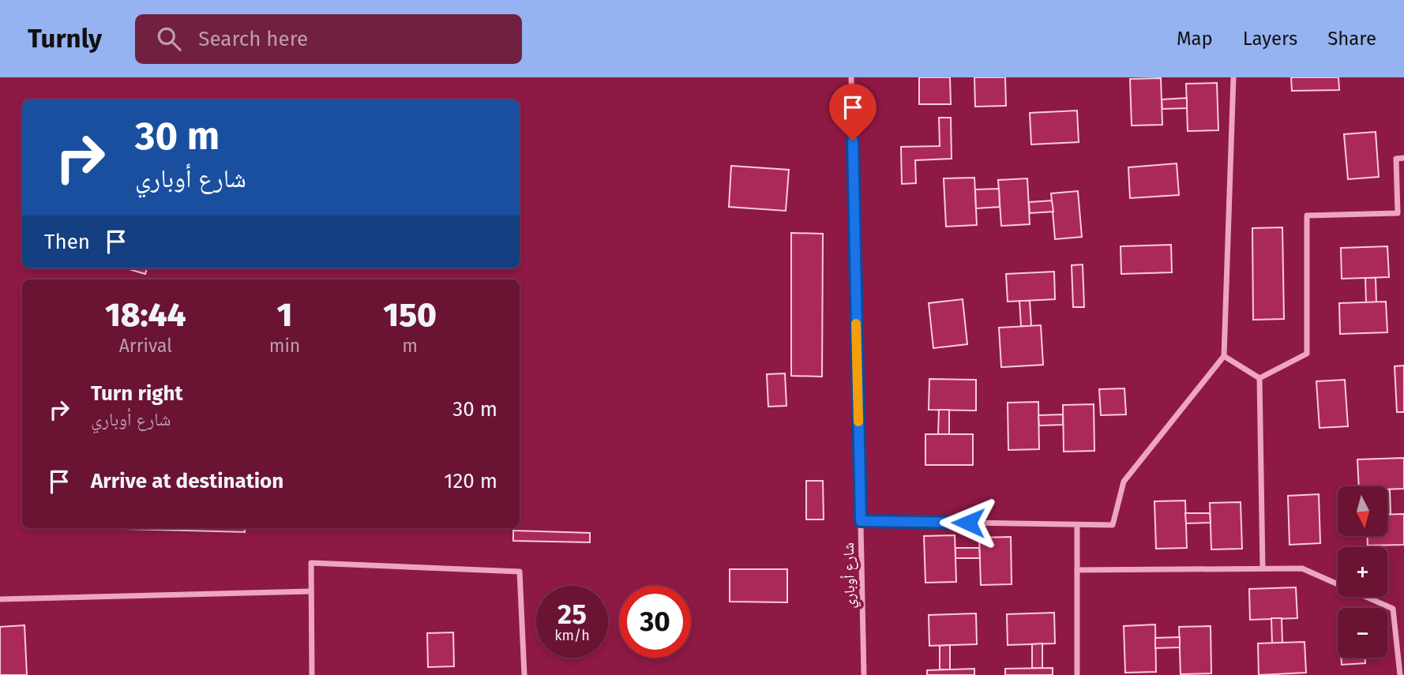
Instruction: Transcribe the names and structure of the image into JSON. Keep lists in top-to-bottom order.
{
  "streets": {
    "street": ["شارع أوباري"]
  },
  "north": "bottom",
  "page": {
    "header": "Turnly",
    "search": "Search here",
    "nav": ["Map", "Layers", "Share"],
    "turn": ["30 m", "شارع أوباري"],
    "then": "Then",
    "eta": [
      "18:44",
      "Arrival",
      "1",
      "min",
      "150",
      "m"
    ],
    "list": [
      {
        "name": "Turn right",
        "note": "شارع أوباري",
        "value": "30 m"
      },
      {
        "name": "Arrive at destination",
        "value": "120 m"
      }
    ],
    "map_buttons": ["+", "−"],
    "speed": "25 km/h",
    "limit": "30"
  }
}
